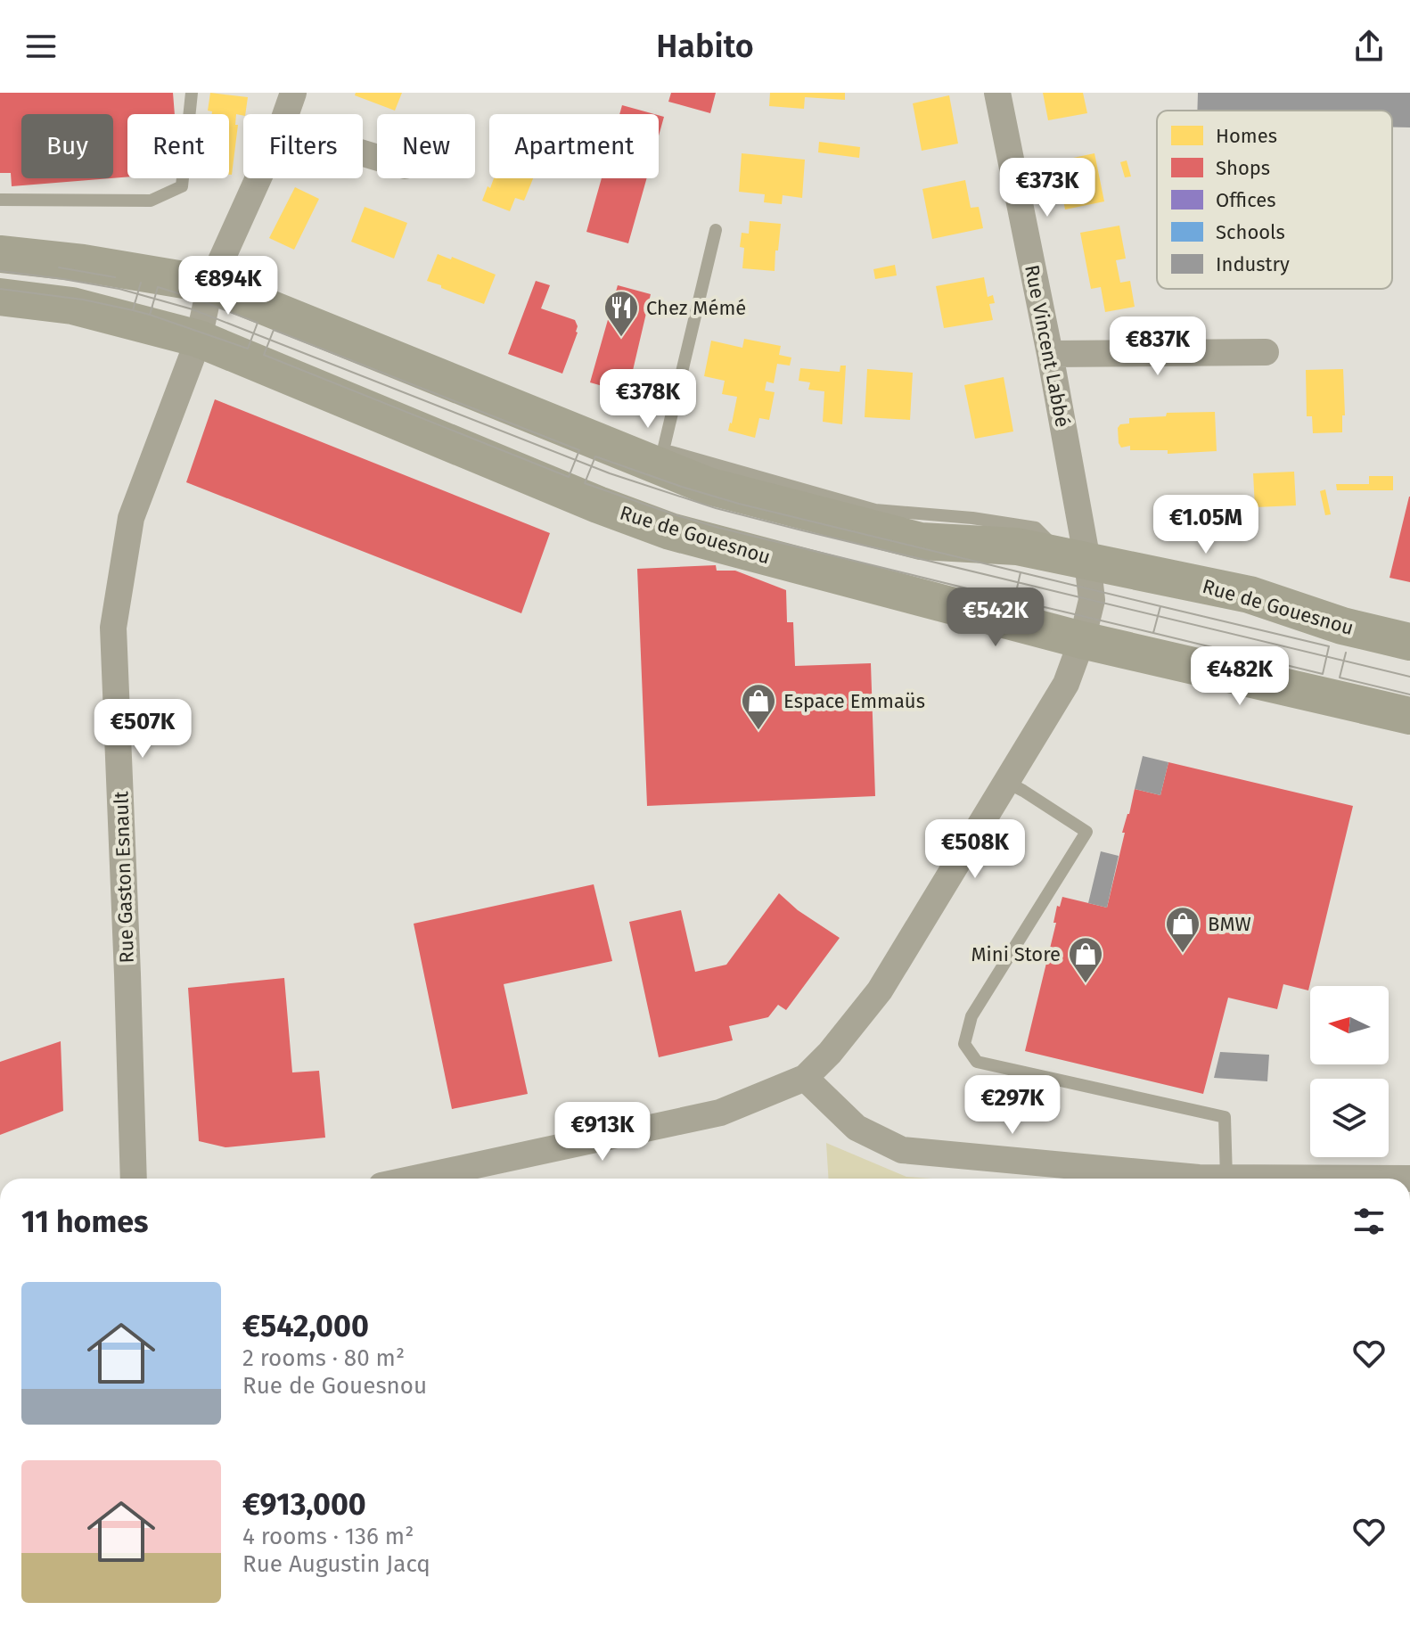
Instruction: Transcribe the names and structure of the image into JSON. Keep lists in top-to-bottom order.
{
  "streets": {
    "main road": ["Rue de Gouesnou"],
    "street": ["Rue Vincent Labbé", "Rue Gaston Esnault"]
  },
  "crossings": [
    ["Rue Vincent Labbé", "Rue de Gouesnou"],
    ["Rue de Gouesnou", "Rue Gaston Esnault"]
  ],
  "places": {
    "restaurant": ["Chez Mémé"],
    "shop": ["Espace Emmaüs", "BMW", "Mini Store"]
  },
  "legend": [
    "Homes",
    "Shops",
    "Offices",
    "Schools",
    "Industry"
  ],
  "north": "left",
  "page": {
    "header": "Habito",
    "chip": [
      "Buy",
      "Rent",
      "Filters",
      "New",
      "Apartment"
    ],
    "price": [
      "€373K",
      "€894K",
      "€837K",
      "€378K",
      "€1.05M",
      "€542K",
      "€482K",
      "€507K",
      "€508K",
      "€297K",
      "€913K"
    ],
    "heading": "11 homes",
    "list": [
      {
        "name": "€542,000",
        "note": "2 rooms · 80 m² · Rue de Gouesnou"
      },
      {
        "name": "€913,000",
        "note": "4 rooms · 136 m² · Rue Augustin Jacq"
      }
    ]
  }
}
